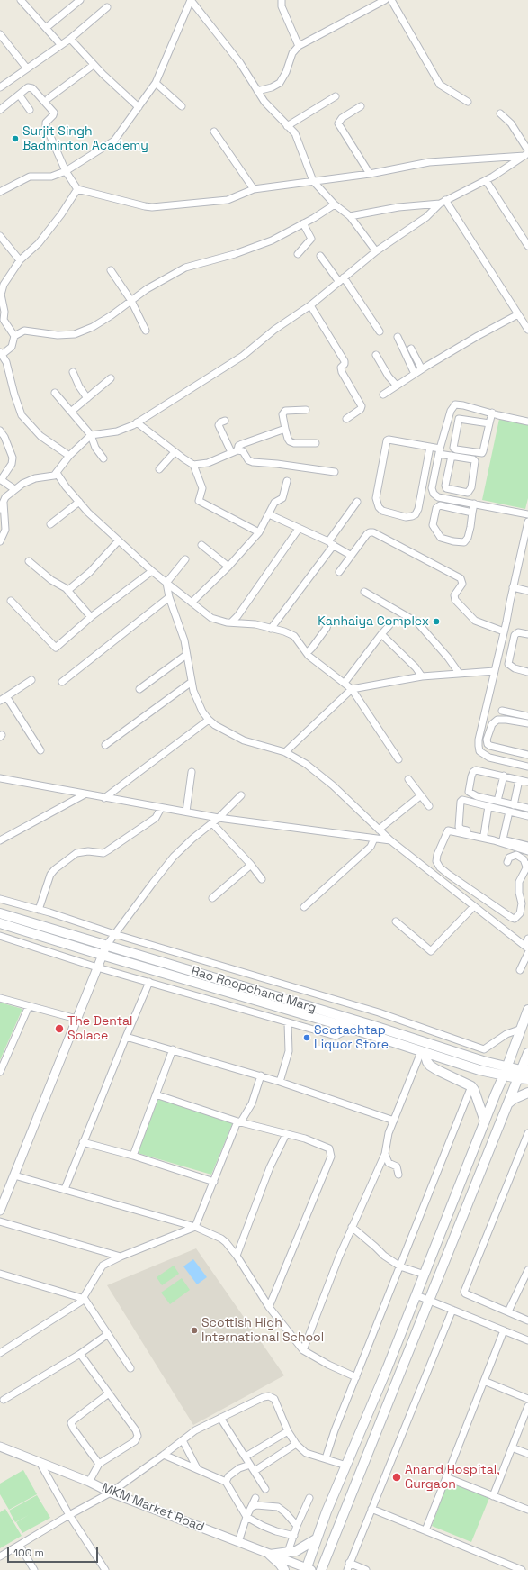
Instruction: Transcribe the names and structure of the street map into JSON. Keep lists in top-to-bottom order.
{
  "streets": {
    "main road": ["Rao Roopchand Marg"],
    "street": ["MKM Market Road"]
  },
  "places": [
    "Surjit Singh Badminton Academy",
    "Kanhaiya Complex",
    "The Dental Solace",
    "Scotachtap Liquor Store",
    "Scottish High International School",
    "Anand Hospital, Gurgaon"
  ],
  "scale_bar": "100 m"
}
